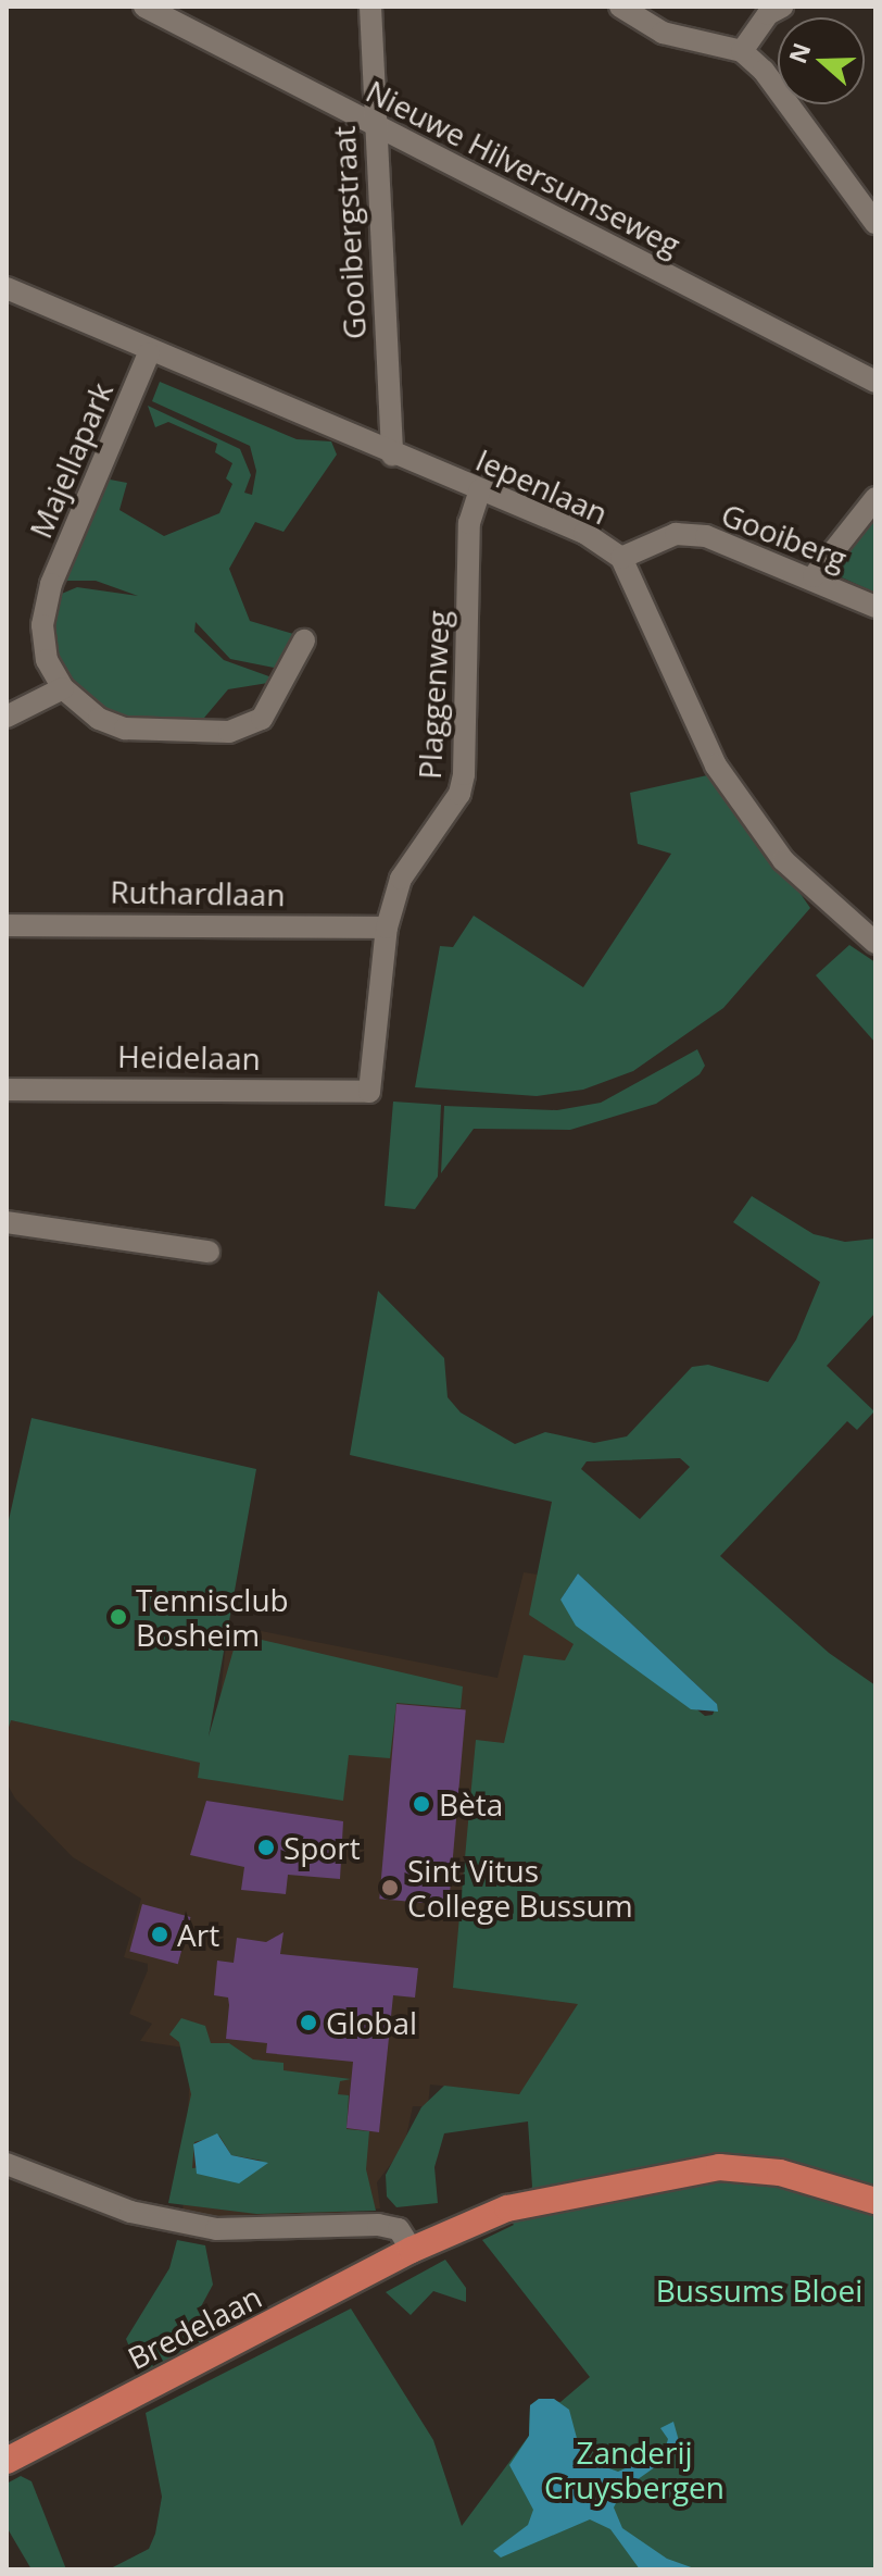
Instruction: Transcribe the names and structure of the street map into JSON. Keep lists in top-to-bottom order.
{
  "streets": {
    "main road": ["Bredelaan"],
    "street": [
      "Nieuwe Hilversumseweg",
      "Gooibergstraat",
      "Majellapark",
      "Iepenlaan",
      "Gooiberg",
      "Plaggenweg",
      "Ruthardlaan",
      "Heidelaan"
    ]
  },
  "crossings": [
    ["Nieuwe Hilversumseweg", "Gooibergstraat"],
    ["Gooibergstraat", "Iepenlaan"],
    ["Majellapark", "Iepenlaan"],
    ["Iepenlaan", "Gooiberg"],
    ["Iepenlaan", "Plaggenweg"],
    ["Plaggenweg", "Ruthardlaan"],
    ["Plaggenweg", "Heidelaan"]
  ],
  "parks": ["Bussums Bloei", "Zanderij Cruysbergen"],
  "places": [
    "Tennisclub Bosheim",
    "Bèta",
    "Sport",
    "Sint Vitus College Bussum",
    "Art",
    "Global"
  ],
  "north": "left"
}
